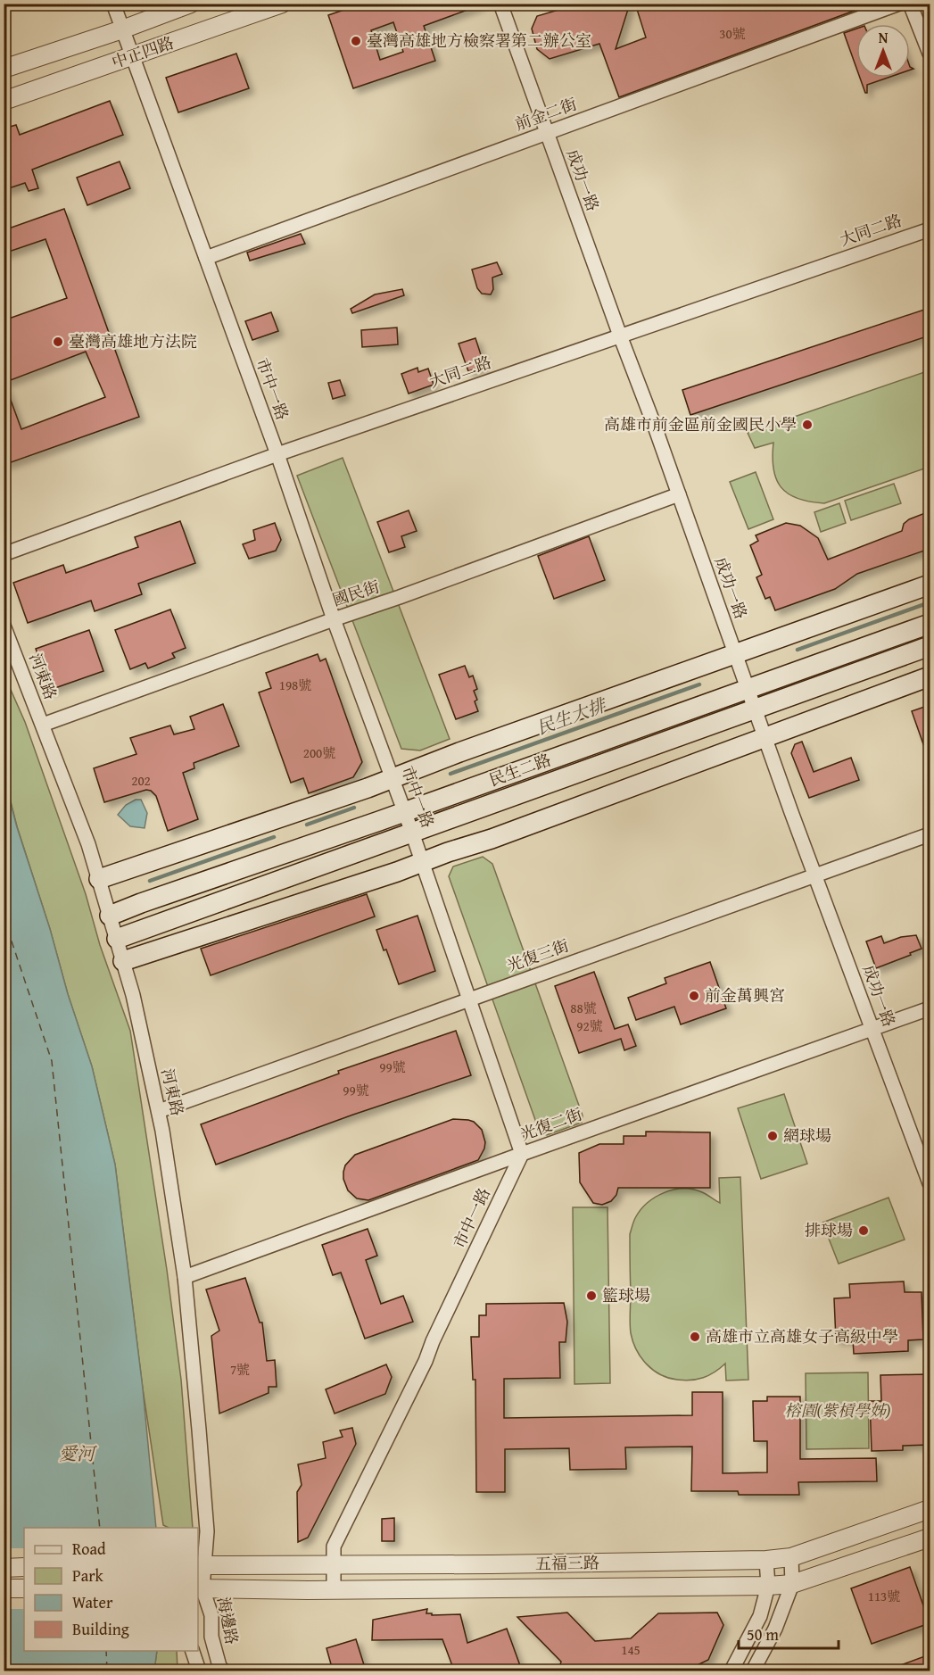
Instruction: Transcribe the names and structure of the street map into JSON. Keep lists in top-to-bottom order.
{
  "streets": {
    "main road": ["民生二路"],
    "street": [
      "中正四路",
      "前金二街",
      "成功一路",
      "大同二路",
      "市中一路",
      "國民街",
      "河東路",
      "光復三街",
      "光復二街",
      "五福三路",
      "海邊路"
    ]
  },
  "crossings": [
    ["中正四路", "市中一路"],
    ["前金二街", "成功一路"],
    ["前金二街", "市中一路"],
    ["成功一路", "大同二路"],
    ["成功一路", "國民街"],
    ["成功一路", "民生二路"],
    ["成功一路", "光復三街"],
    ["成功一路", "光復二街"],
    ["大同二路", "市中一路"],
    ["市中一路", "國民街"],
    ["市中一路", "民生二路"],
    ["市中一路", "光復三街"],
    ["市中一路", "光復二街"],
    ["市中一路", "五福三路"],
    ["國民街", "河東路"],
    ["河東路", "民生二路"],
    ["河東路", "光復三街"],
    ["河東路", "光復二街"],
    ["河東路", "五福三路"],
    ["河東路", "海邊路"],
    ["五福三路", "海邊路"]
  ],
  "water": ["民生大排", "愛河"],
  "parks": ["榕園(紫槓學姊)"],
  "places": [
    "臺灣高雄地方檢察署第二辦公室",
    "臺灣高雄地方法院",
    "高雄市前金區前金國民小學",
    "前金萬興宮",
    "網球場",
    "排球場",
    "籃球場",
    "高雄市立高雄女子高級中學"
  ],
  "house_numbers": [
    "30號",
    "198號",
    "200號",
    "202",
    "88號",
    "92號",
    "99號",
    "99號",
    "7號",
    "113號",
    "145"
  ],
  "legend": [
    "Road",
    "Park",
    "Water",
    "Building"
  ],
  "scale_bar": "50 m",
  "north": "top"
}
